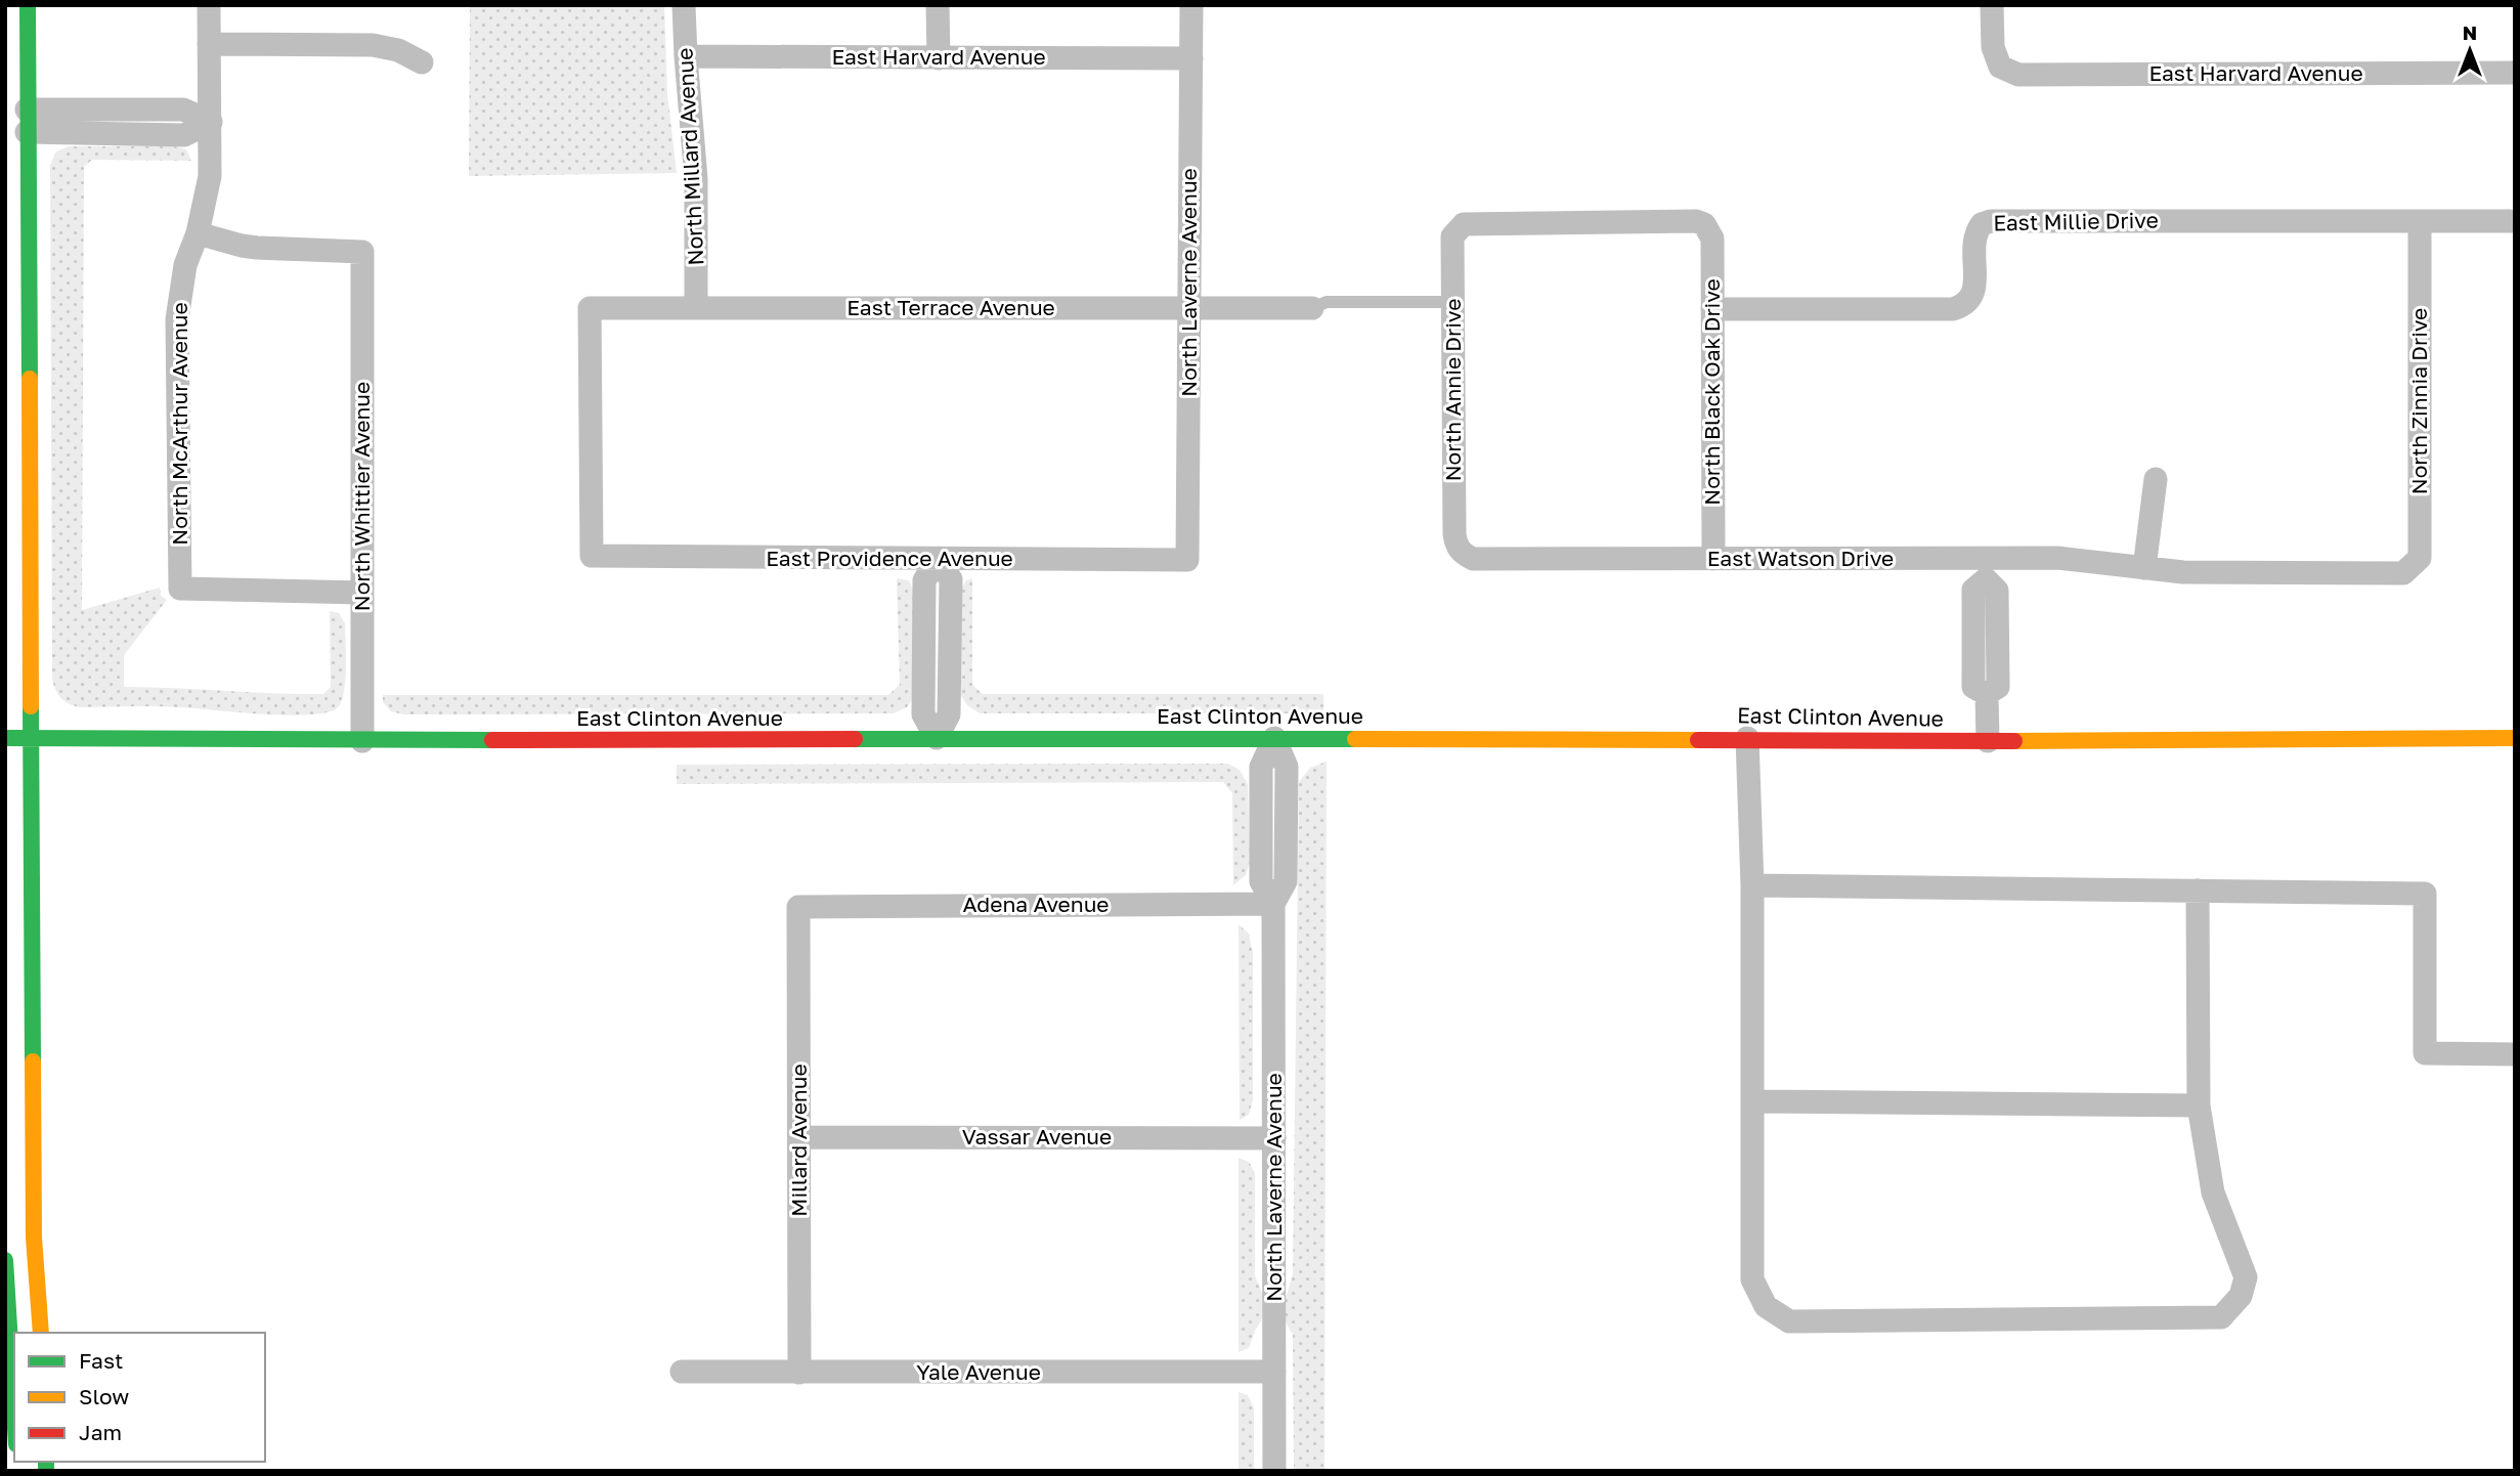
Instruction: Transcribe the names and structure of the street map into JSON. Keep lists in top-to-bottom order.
{
  "streets": {
    "street": [
      "East Harvard Avenue",
      "North Millard Avenue",
      "East Millie Drive",
      "North Laverne Avenue",
      "East Terrace Avenue",
      "North Annie Drive",
      "North Black Oak Drive",
      "North Zinnia Drive",
      "North McArthur Avenue",
      "North Whittier Avenue",
      "East Providence Avenue",
      "East Watson Drive",
      "East Clinton Avenue",
      "Adena Avenue",
      "Vassar Avenue",
      "Millard Avenue",
      "Yale Avenue"
    ]
  },
  "crossings": [
    ["East Harvard Avenue", "North Millard Avenue"],
    ["East Harvard Avenue", "North Laverne Avenue"],
    ["North Millard Avenue", "East Terrace Avenue"],
    ["East Millie Drive", "North Black Oak Drive"],
    ["East Millie Drive", "North Zinnia Drive"],
    ["North Laverne Avenue", "East Terrace Avenue"],
    ["North Laverne Avenue", "East Providence Avenue"],
    ["North Laverne Avenue", "Adena Avenue"],
    ["North Laverne Avenue", "Vassar Avenue"],
    ["North Laverne Avenue", "Yale Avenue"],
    ["East Terrace Avenue", "East Providence Avenue"],
    ["North Annie Drive", "North Black Oak Drive"],
    ["North Annie Drive", "East Watson Drive"],
    ["North Black Oak Drive", "East Watson Drive"],
    ["North Zinnia Drive", "East Watson Drive"],
    ["North McArthur Avenue", "North Whittier Avenue"],
    ["North Whittier Avenue", "East Clinton Avenue"],
    ["Adena Avenue", "Millard Avenue"],
    ["Vassar Avenue", "Millard Avenue"],
    ["Millard Avenue", "Yale Avenue"]
  ],
  "legend": ["Fast", "Slow", "Jam"],
  "north": "top"
}
